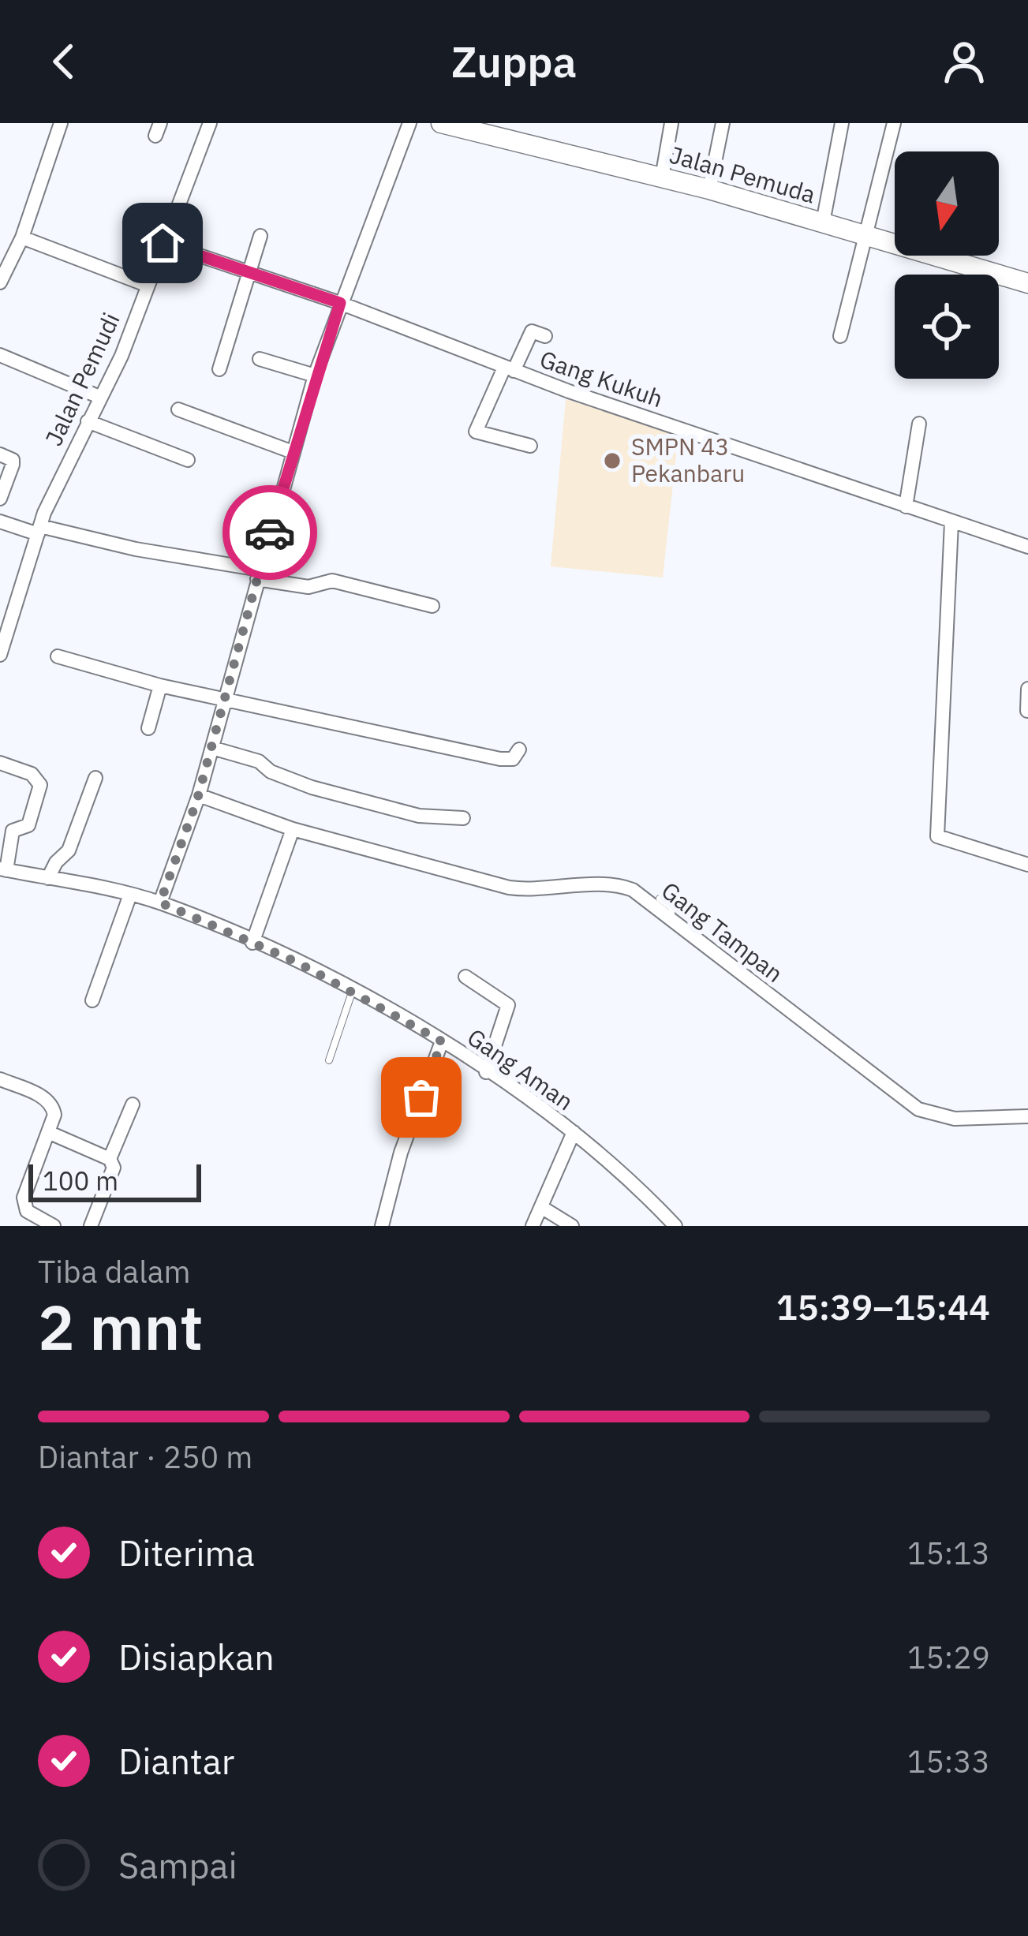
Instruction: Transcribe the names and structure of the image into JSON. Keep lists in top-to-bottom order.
{
  "streets": {
    "main road": ["Jalan Pemuda"],
    "street": [
      "Jalan Pemudi",
      "Gang Kukuh",
      "Gang Tampan",
      "Gang Aman"
    ]
  },
  "crossings": [
    ["Jalan Pemudi", "Gang Kukuh"]
  ],
  "places": ["SMPN 43 Pekanbaru"],
  "scale_bar": "100 m",
  "north": "bottom",
  "page": {
    "header": "Zuppa",
    "scale": "100 m",
    "heading": ["2 mnt", "Tiba dalam", "15:39–15:44"],
    "bar": "Diantar · 250 m",
    "list": [
      ["Diterima", "15:13"],
      ["Disiapkan", "15:29"],
      ["Diantar", "15:33"],
      "Sampai"
    ]
  }
}
